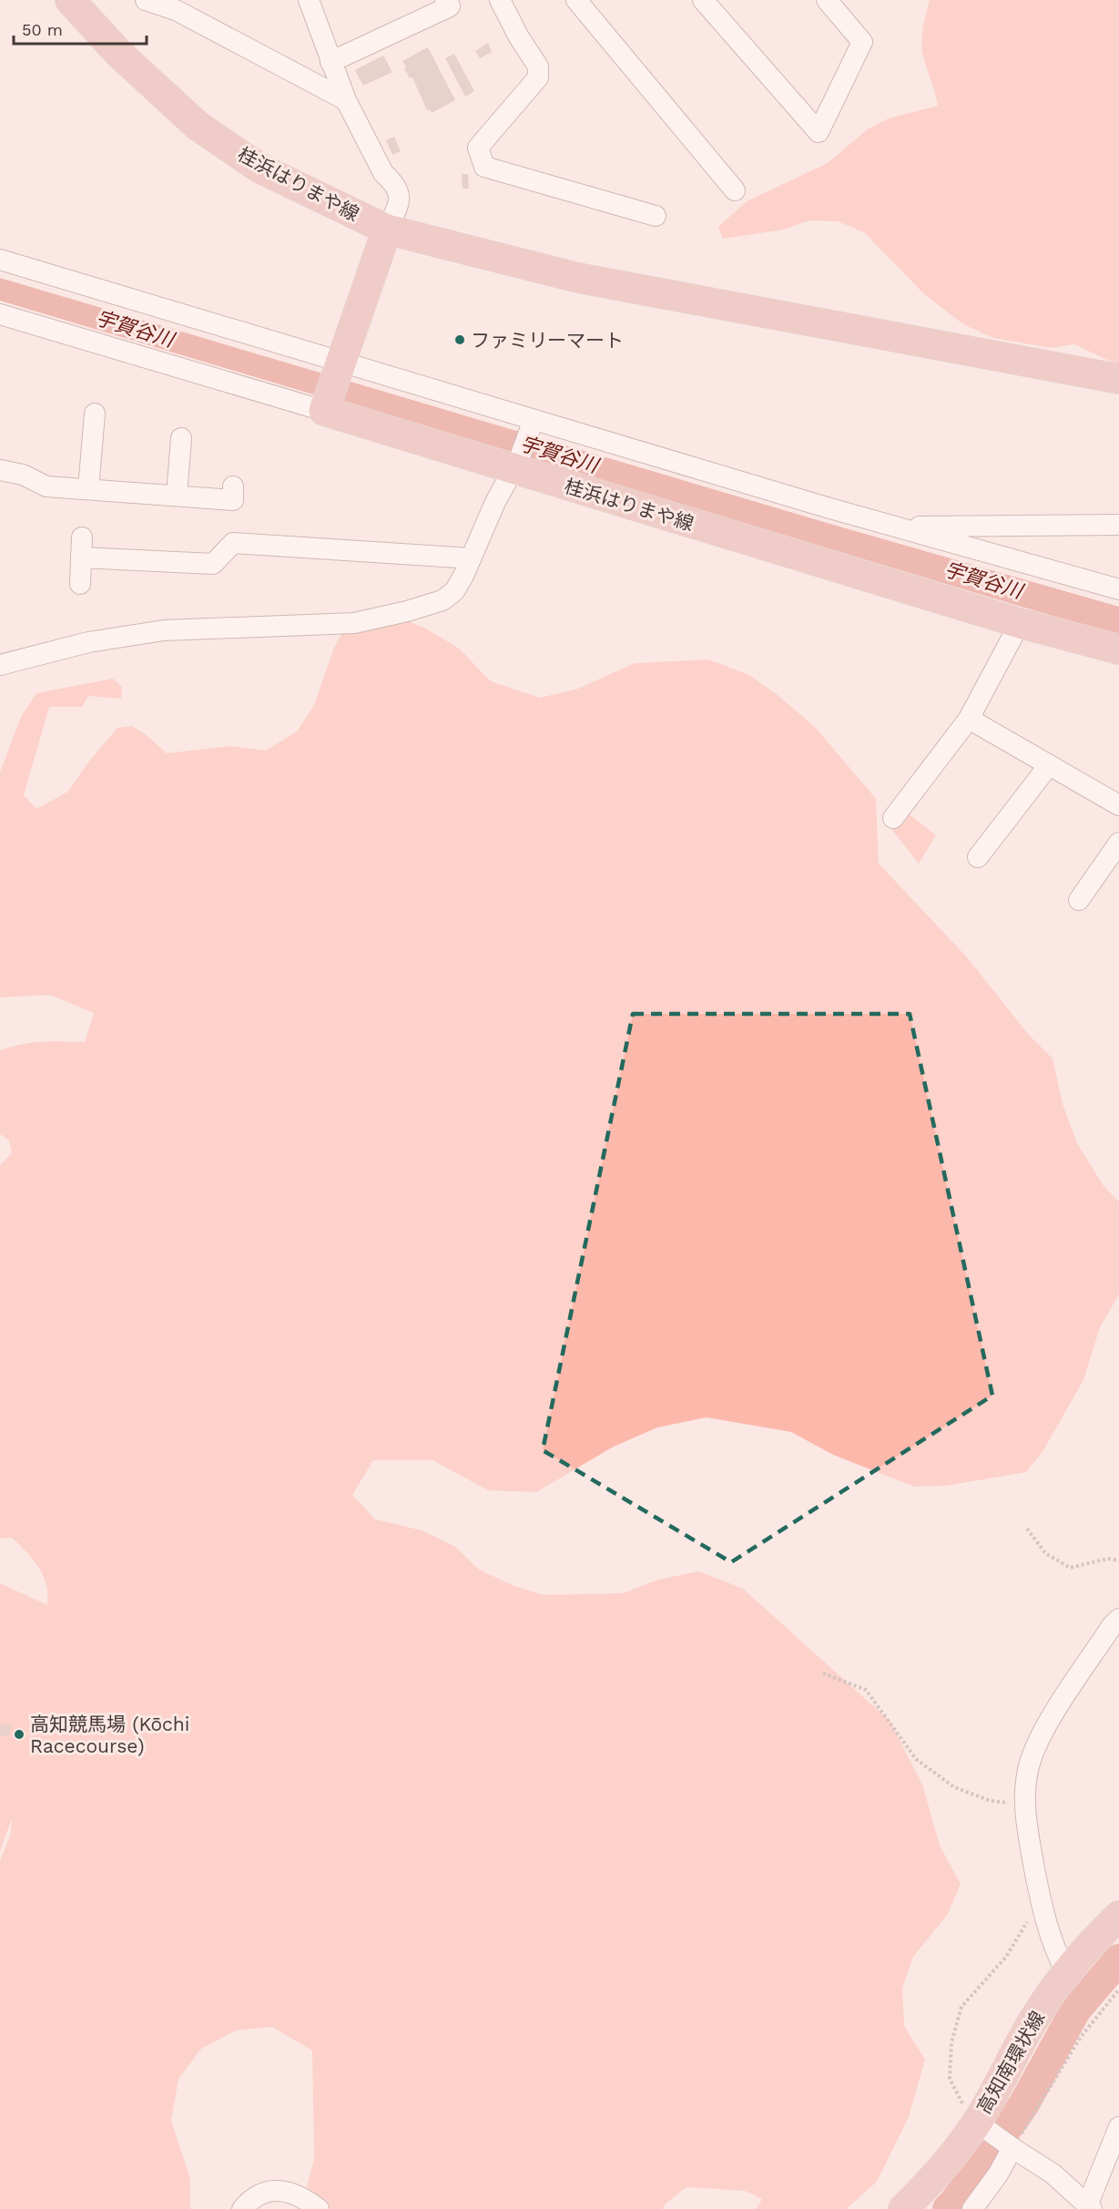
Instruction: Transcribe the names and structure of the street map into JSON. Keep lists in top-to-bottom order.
{
  "streets": {
    "main road": ["桂浜はりまや線", "高知南環状線"]
  },
  "water": ["宇賀谷川"],
  "places": ["ファミリーマート", "高知競馬場 (Kōchi Racecourse)"],
  "scale_bar": "50 m"
}
